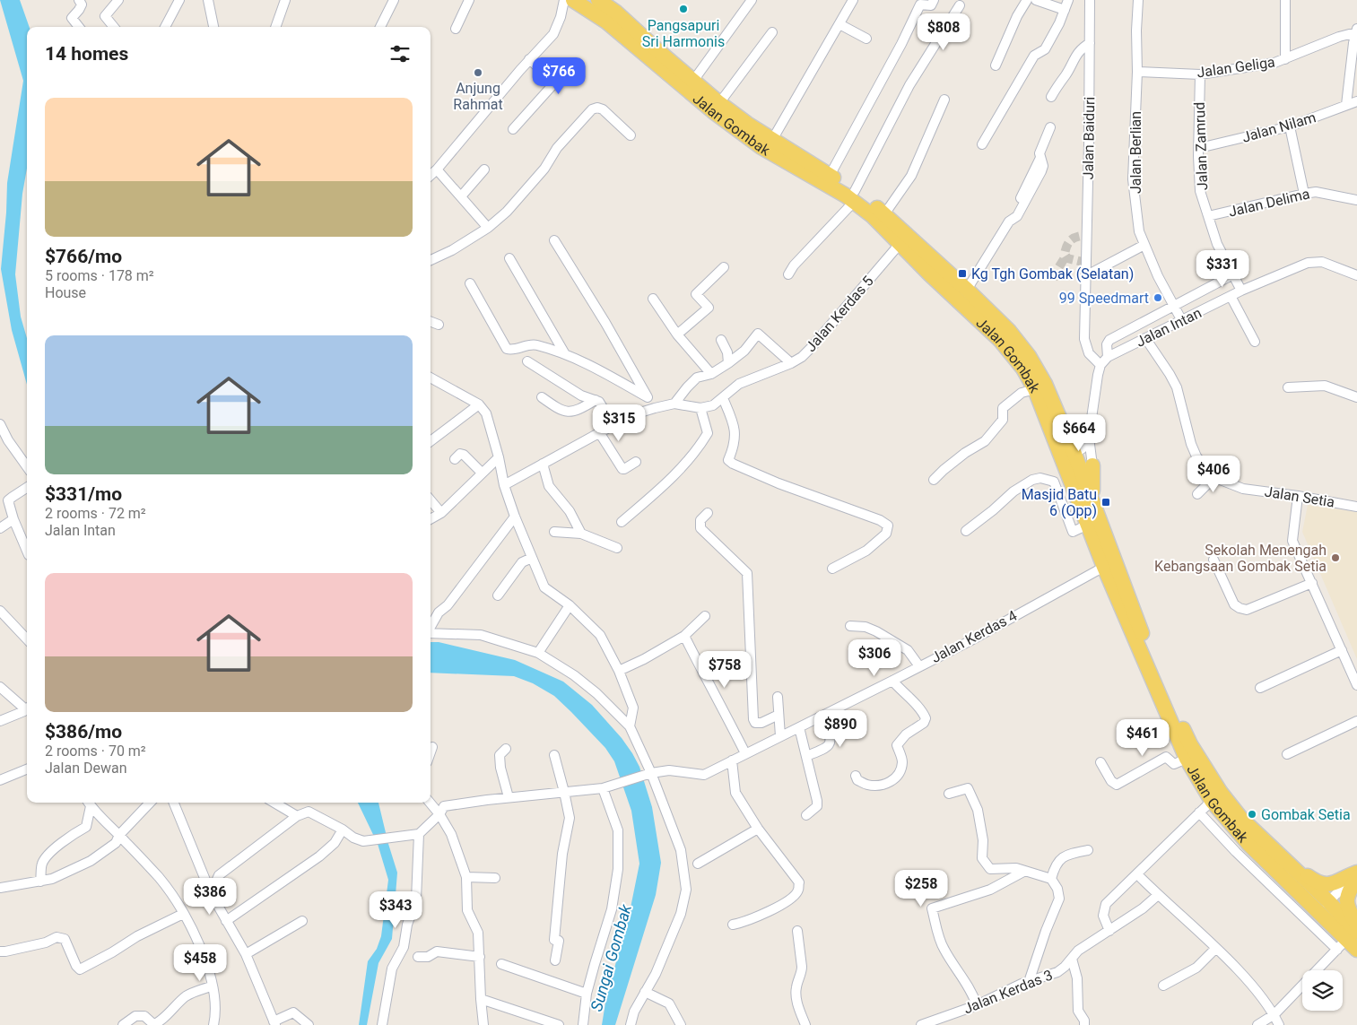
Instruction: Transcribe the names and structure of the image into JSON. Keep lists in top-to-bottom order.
{
  "streets": {
    "main road": ["Jalan Gombak"],
    "street": [
      "Jalan Geliga",
      "Jalan Nilam",
      "Jalan Baiduri",
      "Jalan Zamrud",
      "Jalan Berlian",
      "Jalan Delima",
      "Jalan Kerdas 5",
      "Jalan Intan",
      "Jalan Setia",
      "Jalan Kerdas 4",
      "Jalan Kerdas 3"
    ]
  },
  "crossings": [
    ["Jalan Geliga", "Jalan Zamrud"],
    ["Jalan Geliga", "Jalan Berlian"],
    ["Jalan Gombak", "Jalan Kerdas 5"],
    ["Jalan Gombak", "Jalan Intan"],
    ["Jalan Gombak", "Jalan Kerdas 4"],
    ["Jalan Nilam", "Jalan Zamrud"],
    ["Jalan Baiduri", "Jalan Intan"],
    ["Jalan Zamrud", "Jalan Delima"],
    ["Jalan Zamrud", "Jalan Intan"],
    ["Jalan Berlian", "Jalan Intan"],
    ["Jalan Intan", "Jalan Setia"]
  ],
  "water": ["Sungai Gombak"],
  "places": {
    "other": [
      "Pangsapuri Sri Harmonis",
      "Anjung Rahmat",
      "99 Speedmart",
      "Sekolah Menengah Kebangsaan Gombak Setia",
      "Gombak Setia"
    ],
    "transit": ["Kg Tgh Gombak (Selatan)", "Masjid Batu 6 (Opp)"]
  },
  "page": {
    "price": [
      "$808",
      "$766",
      "$331",
      "$315",
      "$664",
      "$406",
      "$306",
      "$758",
      "$890",
      "$461",
      "$258",
      "$386",
      "$343",
      "$458"
    ],
    "heading": "14 homes",
    "list": [
      {
        "name": "$766/mo",
        "note": "5 rooms · 178 m² · House"
      },
      {
        "name": "$331/mo",
        "note": "2 rooms · 72 m² · Jalan Intan"
      },
      {
        "name": "$386/mo",
        "note": "2 rooms · 70 m² · Jalan Dewan"
      }
    ]
  }
}
